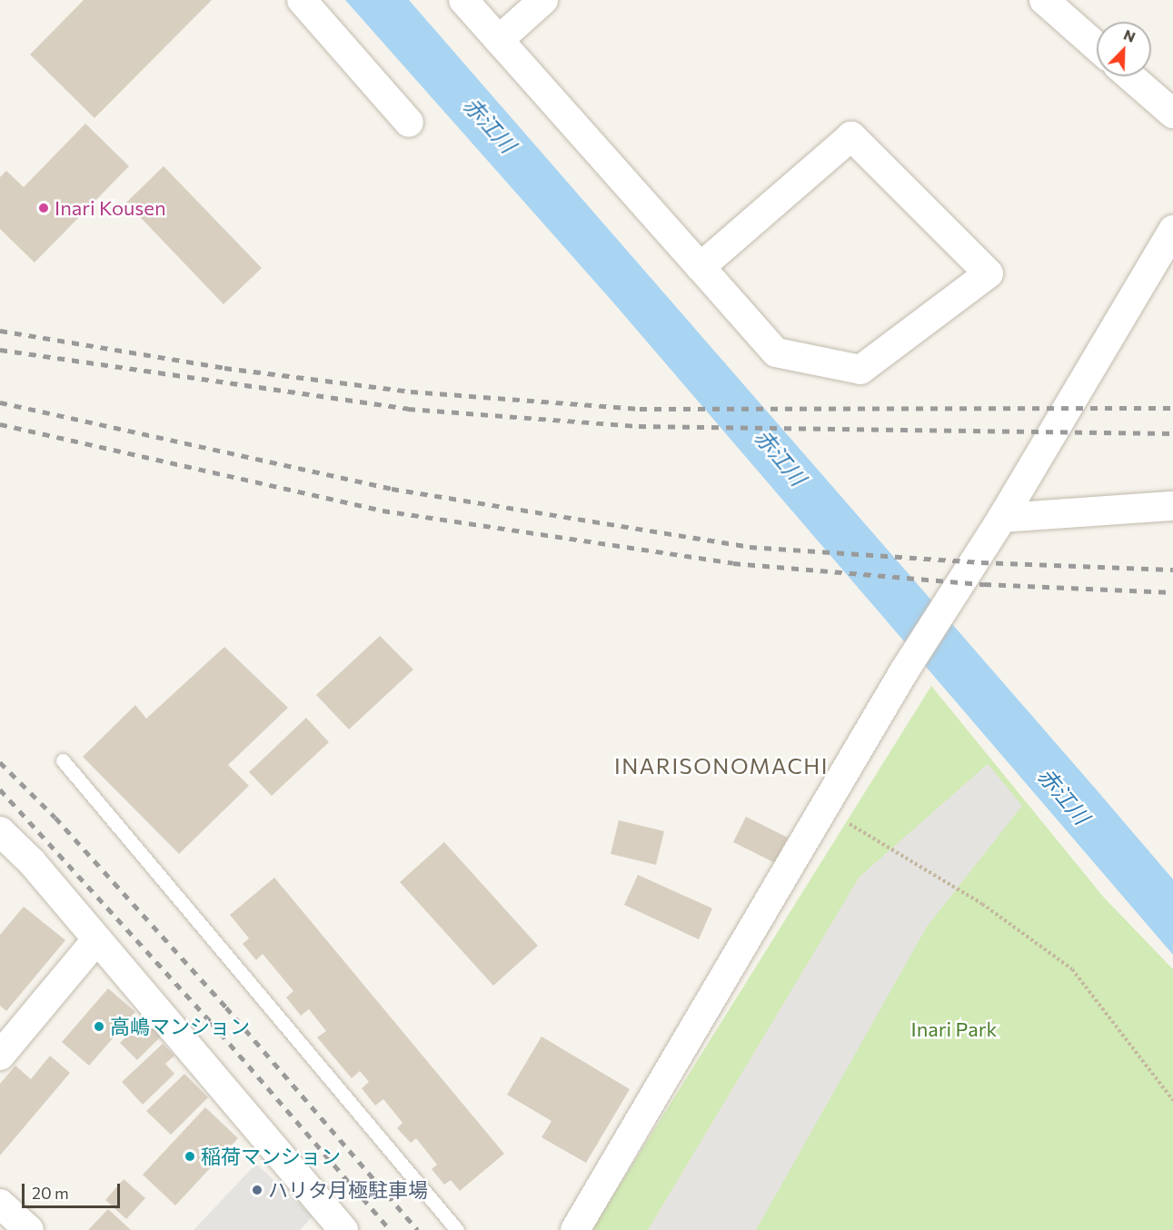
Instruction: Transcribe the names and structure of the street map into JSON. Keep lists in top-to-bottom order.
{
  "districts": ["INARISONOMACHI"],
  "water": ["赤江川"],
  "parks": ["Inari Park"],
  "places": [
    "Inari Kousen",
    "高嶋マンション",
    "稲荷マンション",
    "ハリタ月極駐車場"
  ],
  "scale_bar": "20 m",
  "north": "top right"
}
